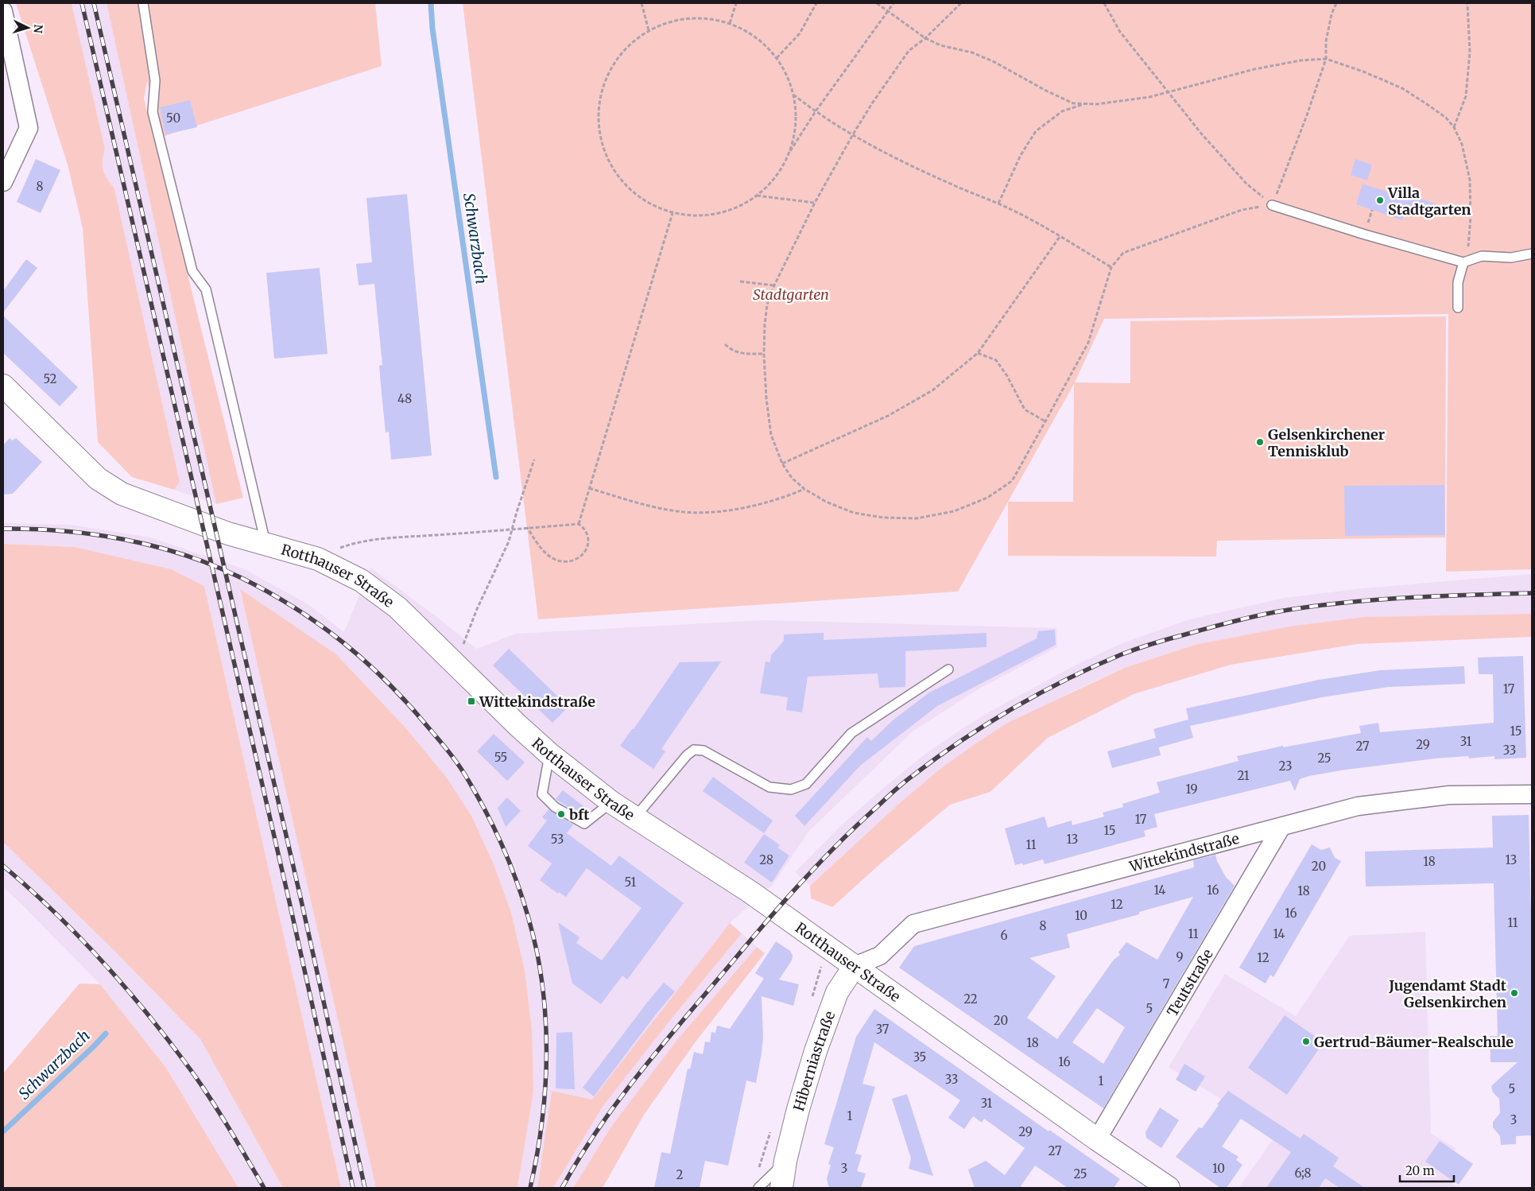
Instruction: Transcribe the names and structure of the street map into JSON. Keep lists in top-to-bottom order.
{
  "streets": {
    "main road": ["Rotthauser Straße", "Hiberniastraße"],
    "street": ["Wittekindstraße", "Teutstraße"]
  },
  "crossings": [
    ["Rotthauser Straße", "Wittekindstraße"],
    ["Rotthauser Straße", "Teutstraße"],
    ["Rotthauser Straße", "Hiberniastraße"],
    ["Wittekindstraße", "Teutstraße"],
    ["Wittekindstraße", "Hiberniastraße"]
  ],
  "water": ["Schwarzbach"],
  "parks": ["Stadtgarten"],
  "places": {
    "other": [
      "Villa Stadtgarten",
      "Gelsenkirchener Tennisklub",
      "bft",
      "Jugendamt Stadt Gelsenkirchen",
      "Gertrud-Bäumer-Realschule"
    ],
    "transit": ["Wittekindstraße"]
  },
  "house_numbers": [
    "50",
    "8",
    "52",
    "48",
    "17",
    "15",
    "31",
    "29",
    "27",
    "33",
    "55",
    "25",
    "23",
    "21",
    "19",
    "17",
    "15",
    "53",
    "13",
    "11",
    "28",
    "13",
    "18",
    "20",
    "51",
    "14",
    "16",
    "18",
    "12",
    "16",
    "10",
    "11",
    "8",
    "11",
    "14",
    "6",
    "9",
    "12",
    "7",
    "22",
    "5",
    "20",
    "37",
    "18",
    "35",
    "16",
    "33",
    "1",
    "5",
    "31",
    "1",
    "3",
    "29",
    "27",
    "3",
    "10",
    "6;8",
    "25",
    "2"
  ],
  "scale_bar": "20 m",
  "north": "right"
}
